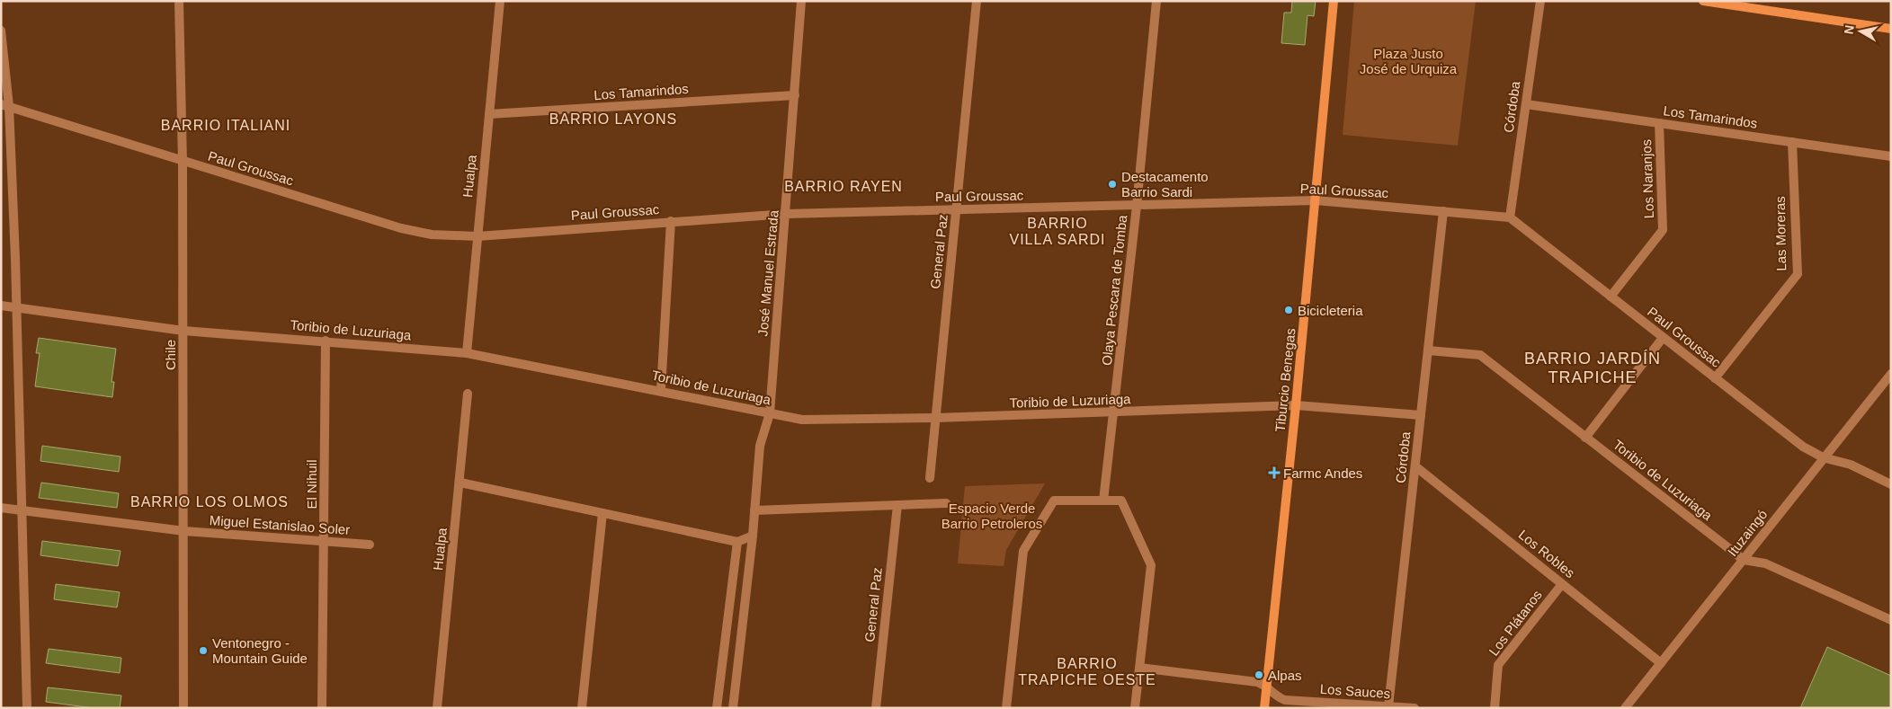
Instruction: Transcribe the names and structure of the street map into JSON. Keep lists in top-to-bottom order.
{
  "streets": {
    "main road": ["Tiburcio Benegas"],
    "street": [
      "Los Tamarindos",
      "Córdoba",
      "Paul Groussac",
      "Hualpa",
      "Los Naranjos",
      "Las Moreras",
      "General Paz",
      "José Manuel Estrada",
      "Olaya Pescara de Tomba",
      "Toribio de Luzuriaga",
      "Chile",
      "El Nihuil",
      "Miguel Estanislao Soler",
      "Ituzaingó",
      "Los Robles",
      "Los Plátanos",
      "Los Sauces"
    ]
  },
  "crossings": [
    ["Los Tamarindos", "Córdoba"],
    ["Los Tamarindos", "Hualpa"],
    ["Los Tamarindos", "Los Naranjos"],
    ["Los Tamarindos", "Las Moreras"],
    ["Los Tamarindos", "José Manuel Estrada"],
    ["Córdoba", "Paul Groussac"],
    ["Córdoba", "Toribio de Luzuriaga"],
    ["Córdoba", "Los Robles"],
    ["Córdoba", "Los Sauces"],
    ["Paul Groussac", "Hualpa"],
    ["Paul Groussac", "Los Naranjos"],
    ["Paul Groussac", "Las Moreras"],
    ["Paul Groussac", "General Paz"],
    ["Paul Groussac", "José Manuel Estrada"],
    ["Paul Groussac", "Olaya Pescara de Tomba"],
    ["Paul Groussac", "Chile"],
    ["Paul Groussac", "Tiburcio Benegas"],
    ["Paul Groussac", "Ituzaingó"],
    ["Hualpa", "Toribio de Luzuriaga"],
    ["General Paz", "Toribio de Luzuriaga"],
    ["José Manuel Estrada", "Toribio de Luzuriaga"],
    ["Olaya Pescara de Tomba", "Toribio de Luzuriaga"],
    ["Toribio de Luzuriaga", "Chile"],
    ["Toribio de Luzuriaga", "Tiburcio Benegas"],
    ["Toribio de Luzuriaga", "El Nihuil"],
    ["Toribio de Luzuriaga", "Ituzaingó"],
    ["Chile", "Miguel Estanislao Soler"],
    ["Tiburcio Benegas", "Los Sauces"],
    ["El Nihuil", "Miguel Estanislao Soler"],
    ["Ituzaingó", "Los Robles"],
    ["Los Robles", "Los Plátanos"]
  ],
  "districts": [
    "BARRIO LAYONS",
    "BARRIO ITALIANI",
    "BARRIO RAYEN",
    "BARRIO VILLA SARDI",
    "BARRIO JARDÍN TRAPICHE",
    "BARRIO LOS OLMOS",
    "BARRIO TRAPICHE OESTE"
  ],
  "parks": ["Plaza Justo José de Urquiza", "Espacio Verde Barrio Petroleros"],
  "places": {
    "other": [
      "Destacamento Barrio Sardi",
      "Bicicleteria",
      "Ventonegro - Mountain Guide",
      "Alpas"
    ],
    "health": ["Farmc Andes"]
  },
  "north": "left"
}
